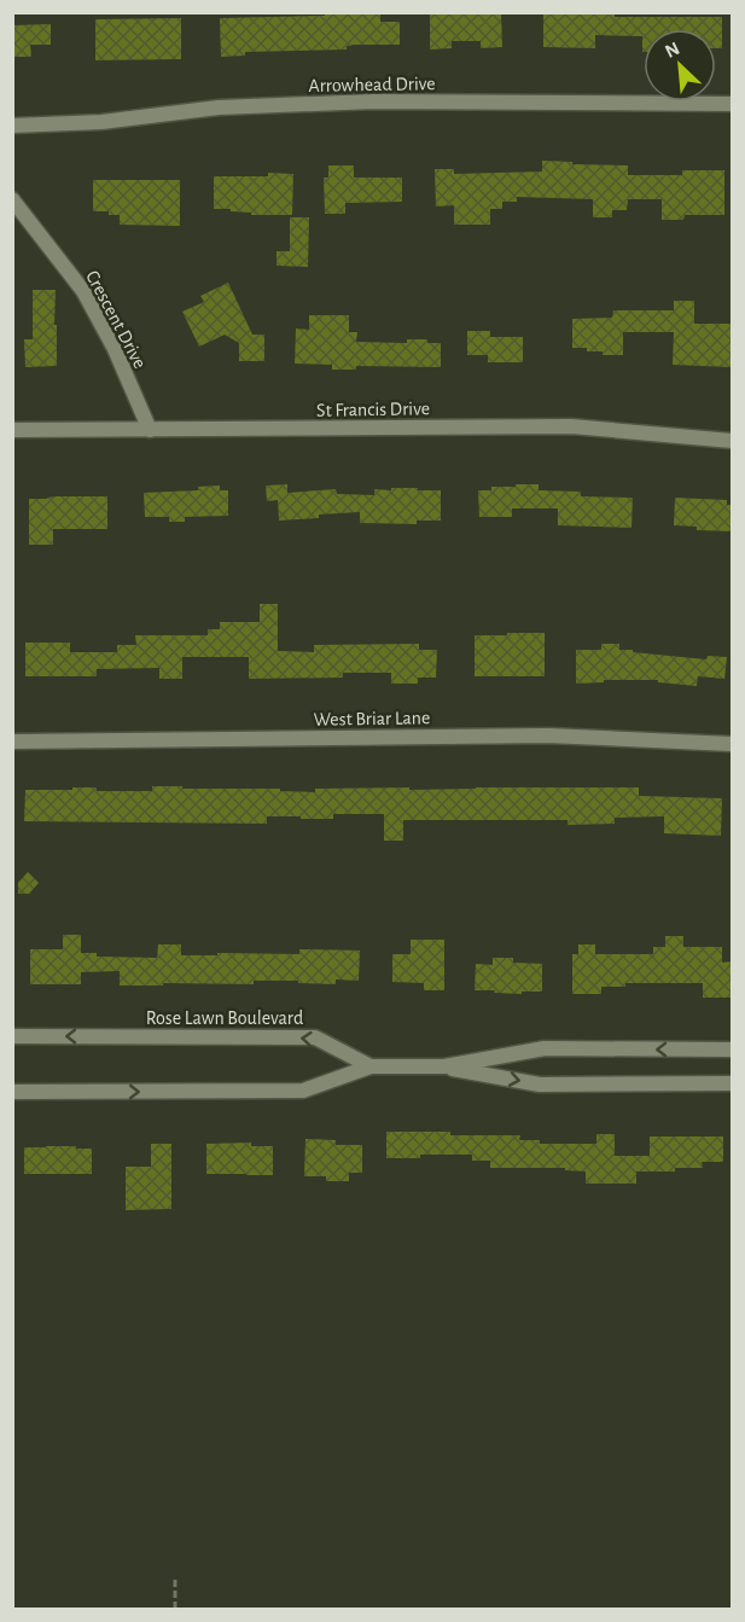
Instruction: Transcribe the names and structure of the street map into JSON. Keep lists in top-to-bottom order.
{
  "streets": {
    "street": [
      "Arrowhead Drive",
      "Crescent Drive",
      "St Francis Drive",
      "West Briar Lane",
      "Rose Lawn Boulevard"
    ]
  },
  "crossings": [
    ["Crescent Drive", "St Francis Drive"]
  ],
  "north": "top left"
}
